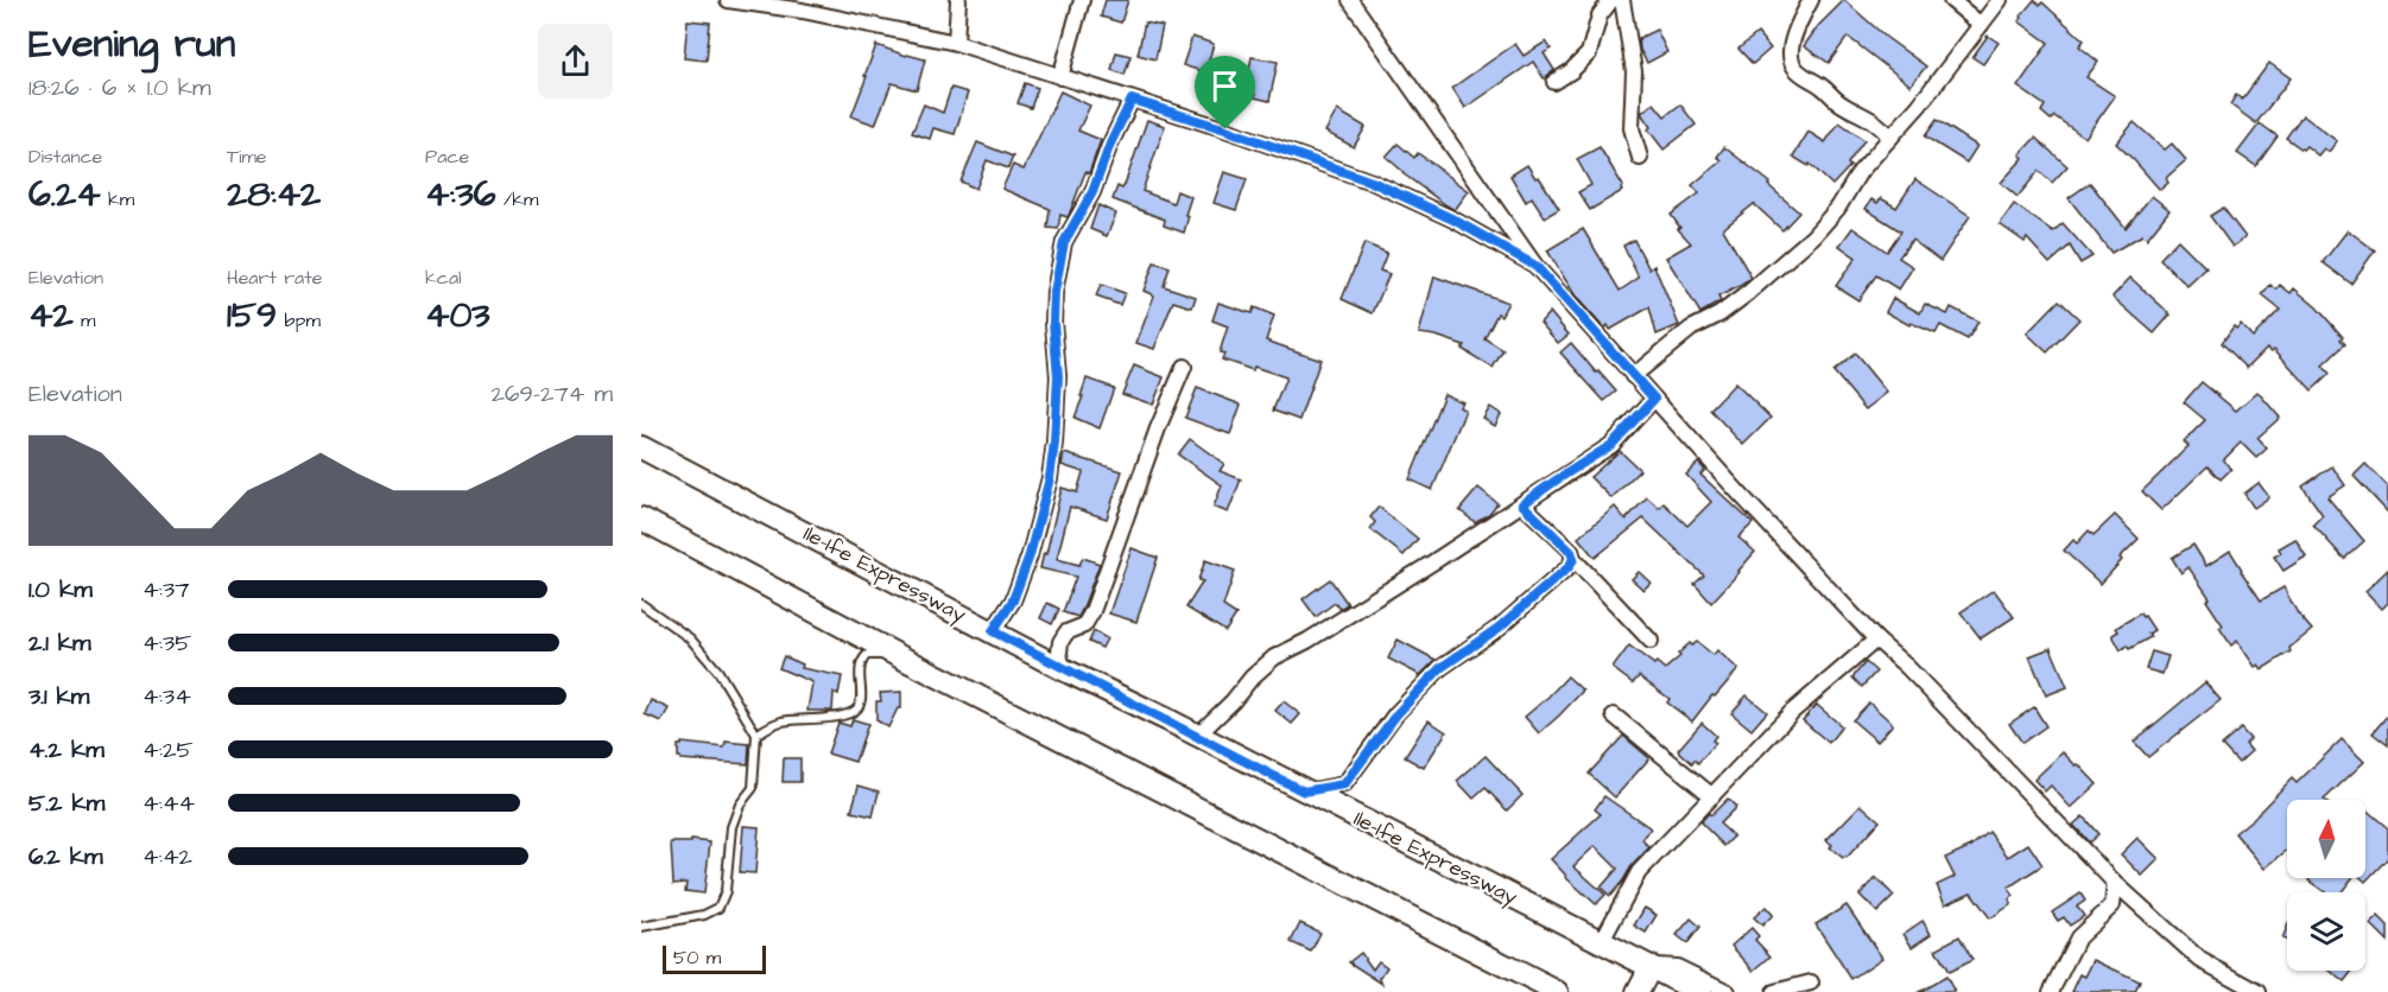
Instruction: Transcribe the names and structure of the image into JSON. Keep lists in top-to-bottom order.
{
  "streets": {
    "main road": ["Ile-Ife Expressway"]
  },
  "scale_bar": "50 m",
  "north": "top",
  "page": {
    "heading": ["Evening run", "18:26 · 6 × 1.0 km"],
    "stats": [
      ["Distance", "6.24 km"],
      ["Time", "28:42"],
      ["Pace", "4:36 /km"],
      ["Elevation", "42 m"],
      ["Heart rate", "159 bpm"],
      ["kcal", "403"]
    ],
    "chart": ["Elevation", "269–274 m"],
    "list": [
      {
        "name": "1.0 km",
        "note": "4:37"
      },
      {
        "name": "2.1 km",
        "note": "4:35"
      },
      {
        "name": "3.1 km",
        "note": "4:34"
      },
      {
        "name": "4.2 km",
        "note": "4:25"
      },
      {
        "name": "5.2 km",
        "note": "4:44"
      },
      {
        "name": "6.2 km",
        "note": "4:42"
      }
    ],
    "scale": "50 m"
  }
}
